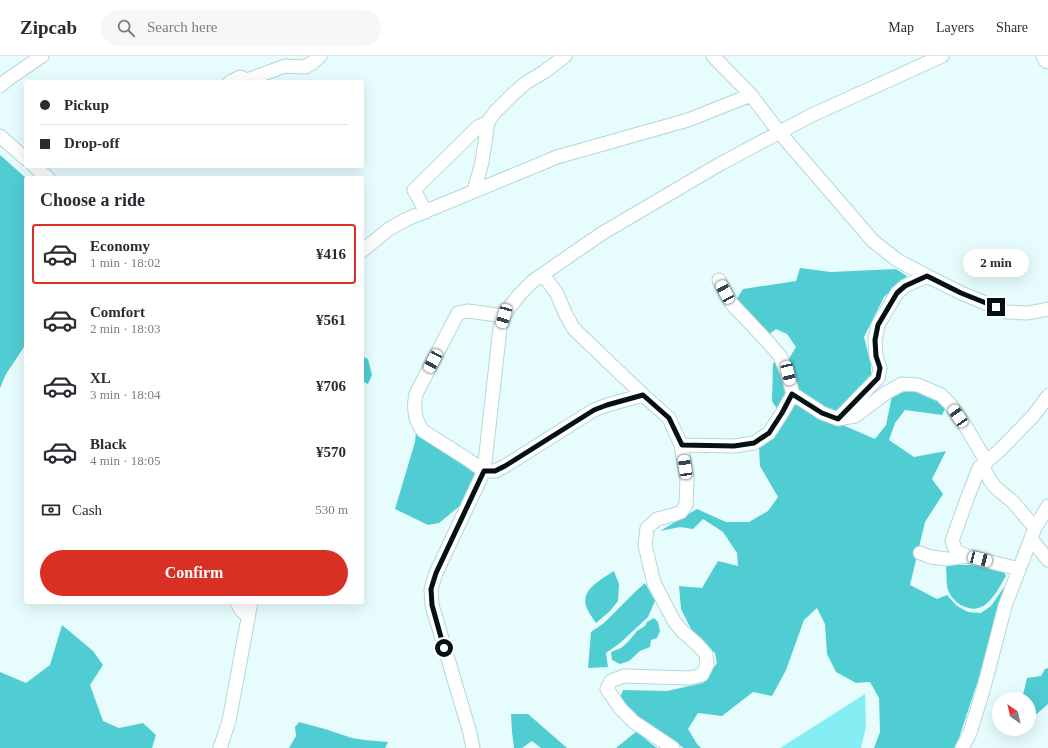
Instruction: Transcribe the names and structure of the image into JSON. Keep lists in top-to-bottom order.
{
  "north": "top left",
  "page": {
    "header": "Zipcab",
    "search": "Search here",
    "nav": ["Map", "Layers", "Share"],
    "banner": ["Pickup", "Drop-off"],
    "heading": "Choose a ride",
    "list": [
      {
        "name": "Economy",
        "note": "1 min · 18:02",
        "value": "¥416"
      },
      {
        "name": "Comfort",
        "note": "2 min · 18:03",
        "value": "¥561"
      },
      {
        "name": "XL",
        "note": "3 min · 18:04",
        "value": "¥706"
      },
      {
        "name": "Black",
        "note": "4 min · 18:05",
        "value": "¥570"
      }
    ],
    "bubble": "2 min",
    "pay": ["Cash", "530 m"],
    "buttons": "Confirm"
  }
}
